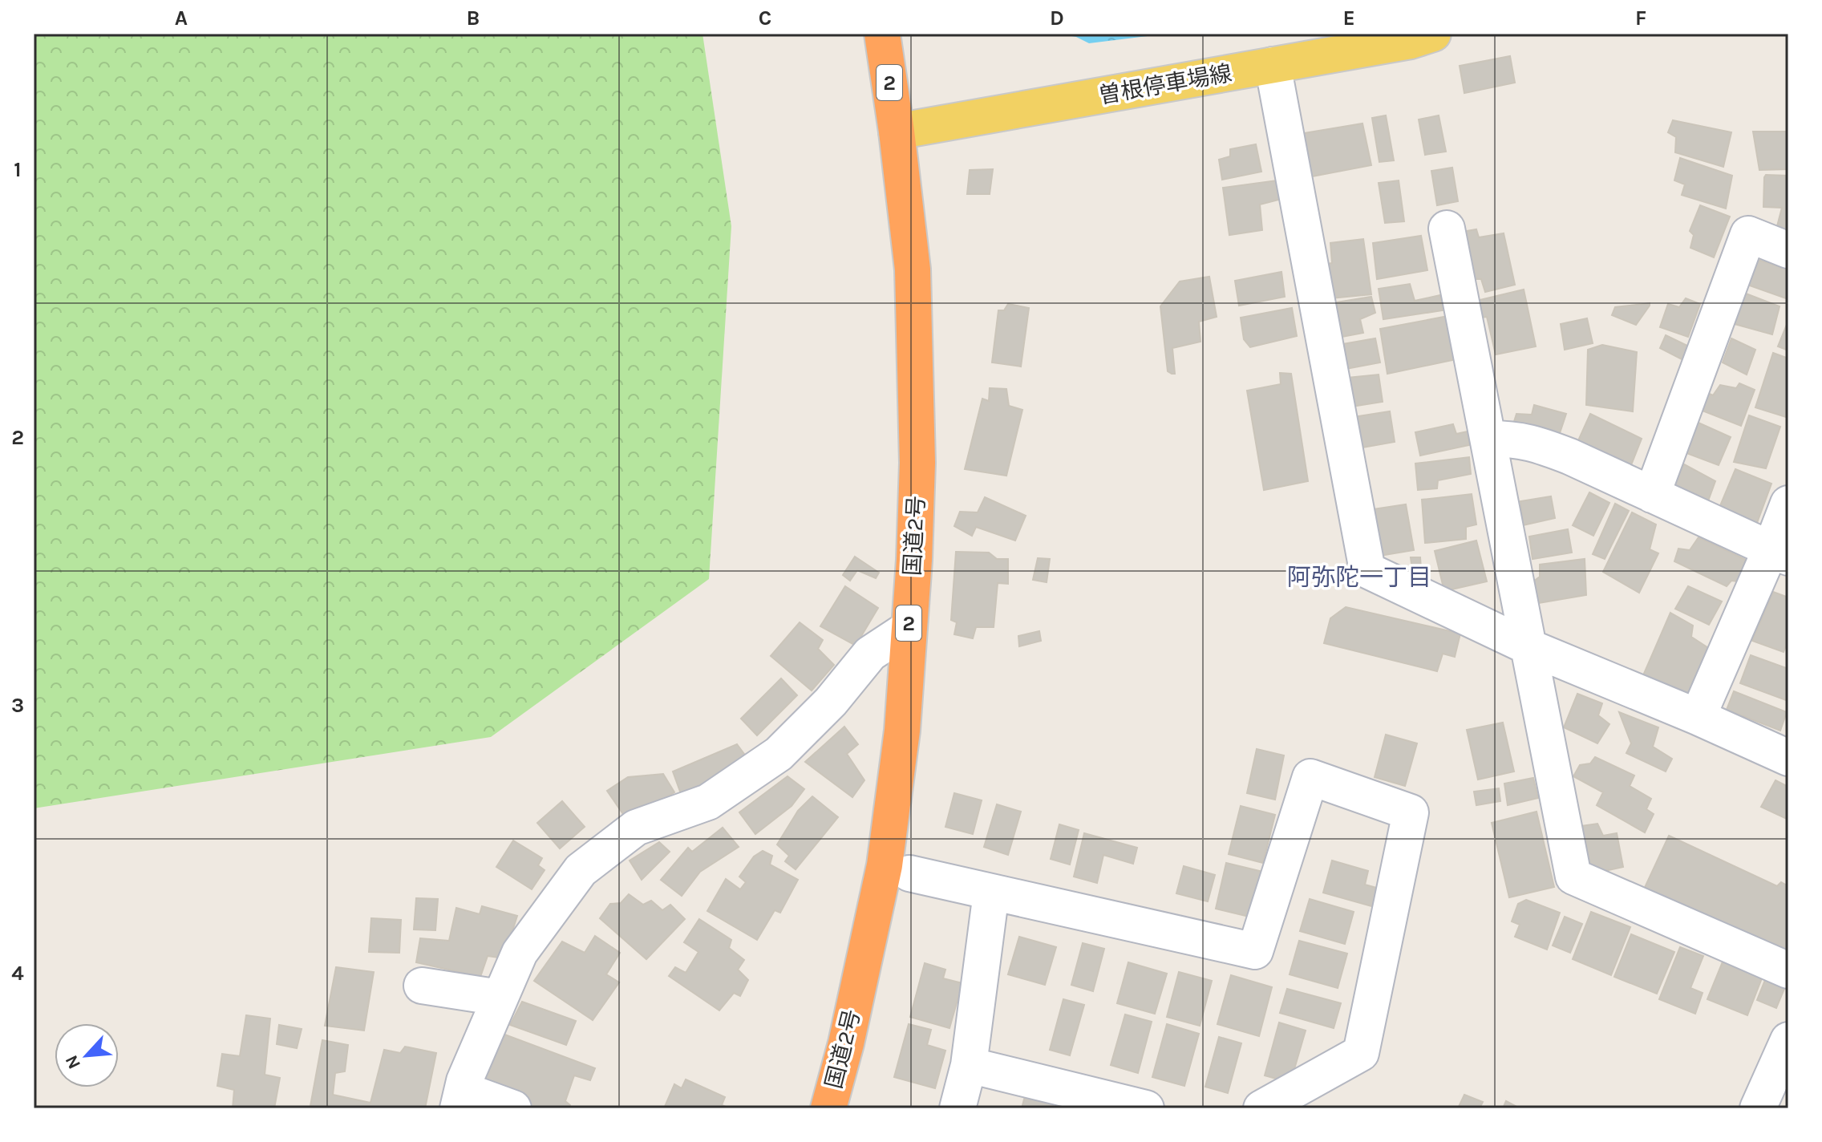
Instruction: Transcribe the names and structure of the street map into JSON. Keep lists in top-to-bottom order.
{
  "streets": {
    "highway": ["2", "国道2号"],
    "main road": ["曽根停車場線"]
  },
  "crossings": [
    ["曽根停車場線", "国道2号"]
  ],
  "districts": ["阿弥陀一丁目"],
  "north": "bottom left",
  "grid": {
    "columns": [
      "A",
      "B",
      "C",
      "D",
      "E",
      "F"
    ],
    "rows": [
      "1",
      "2",
      "3",
      "4"
    ]
  }
}
